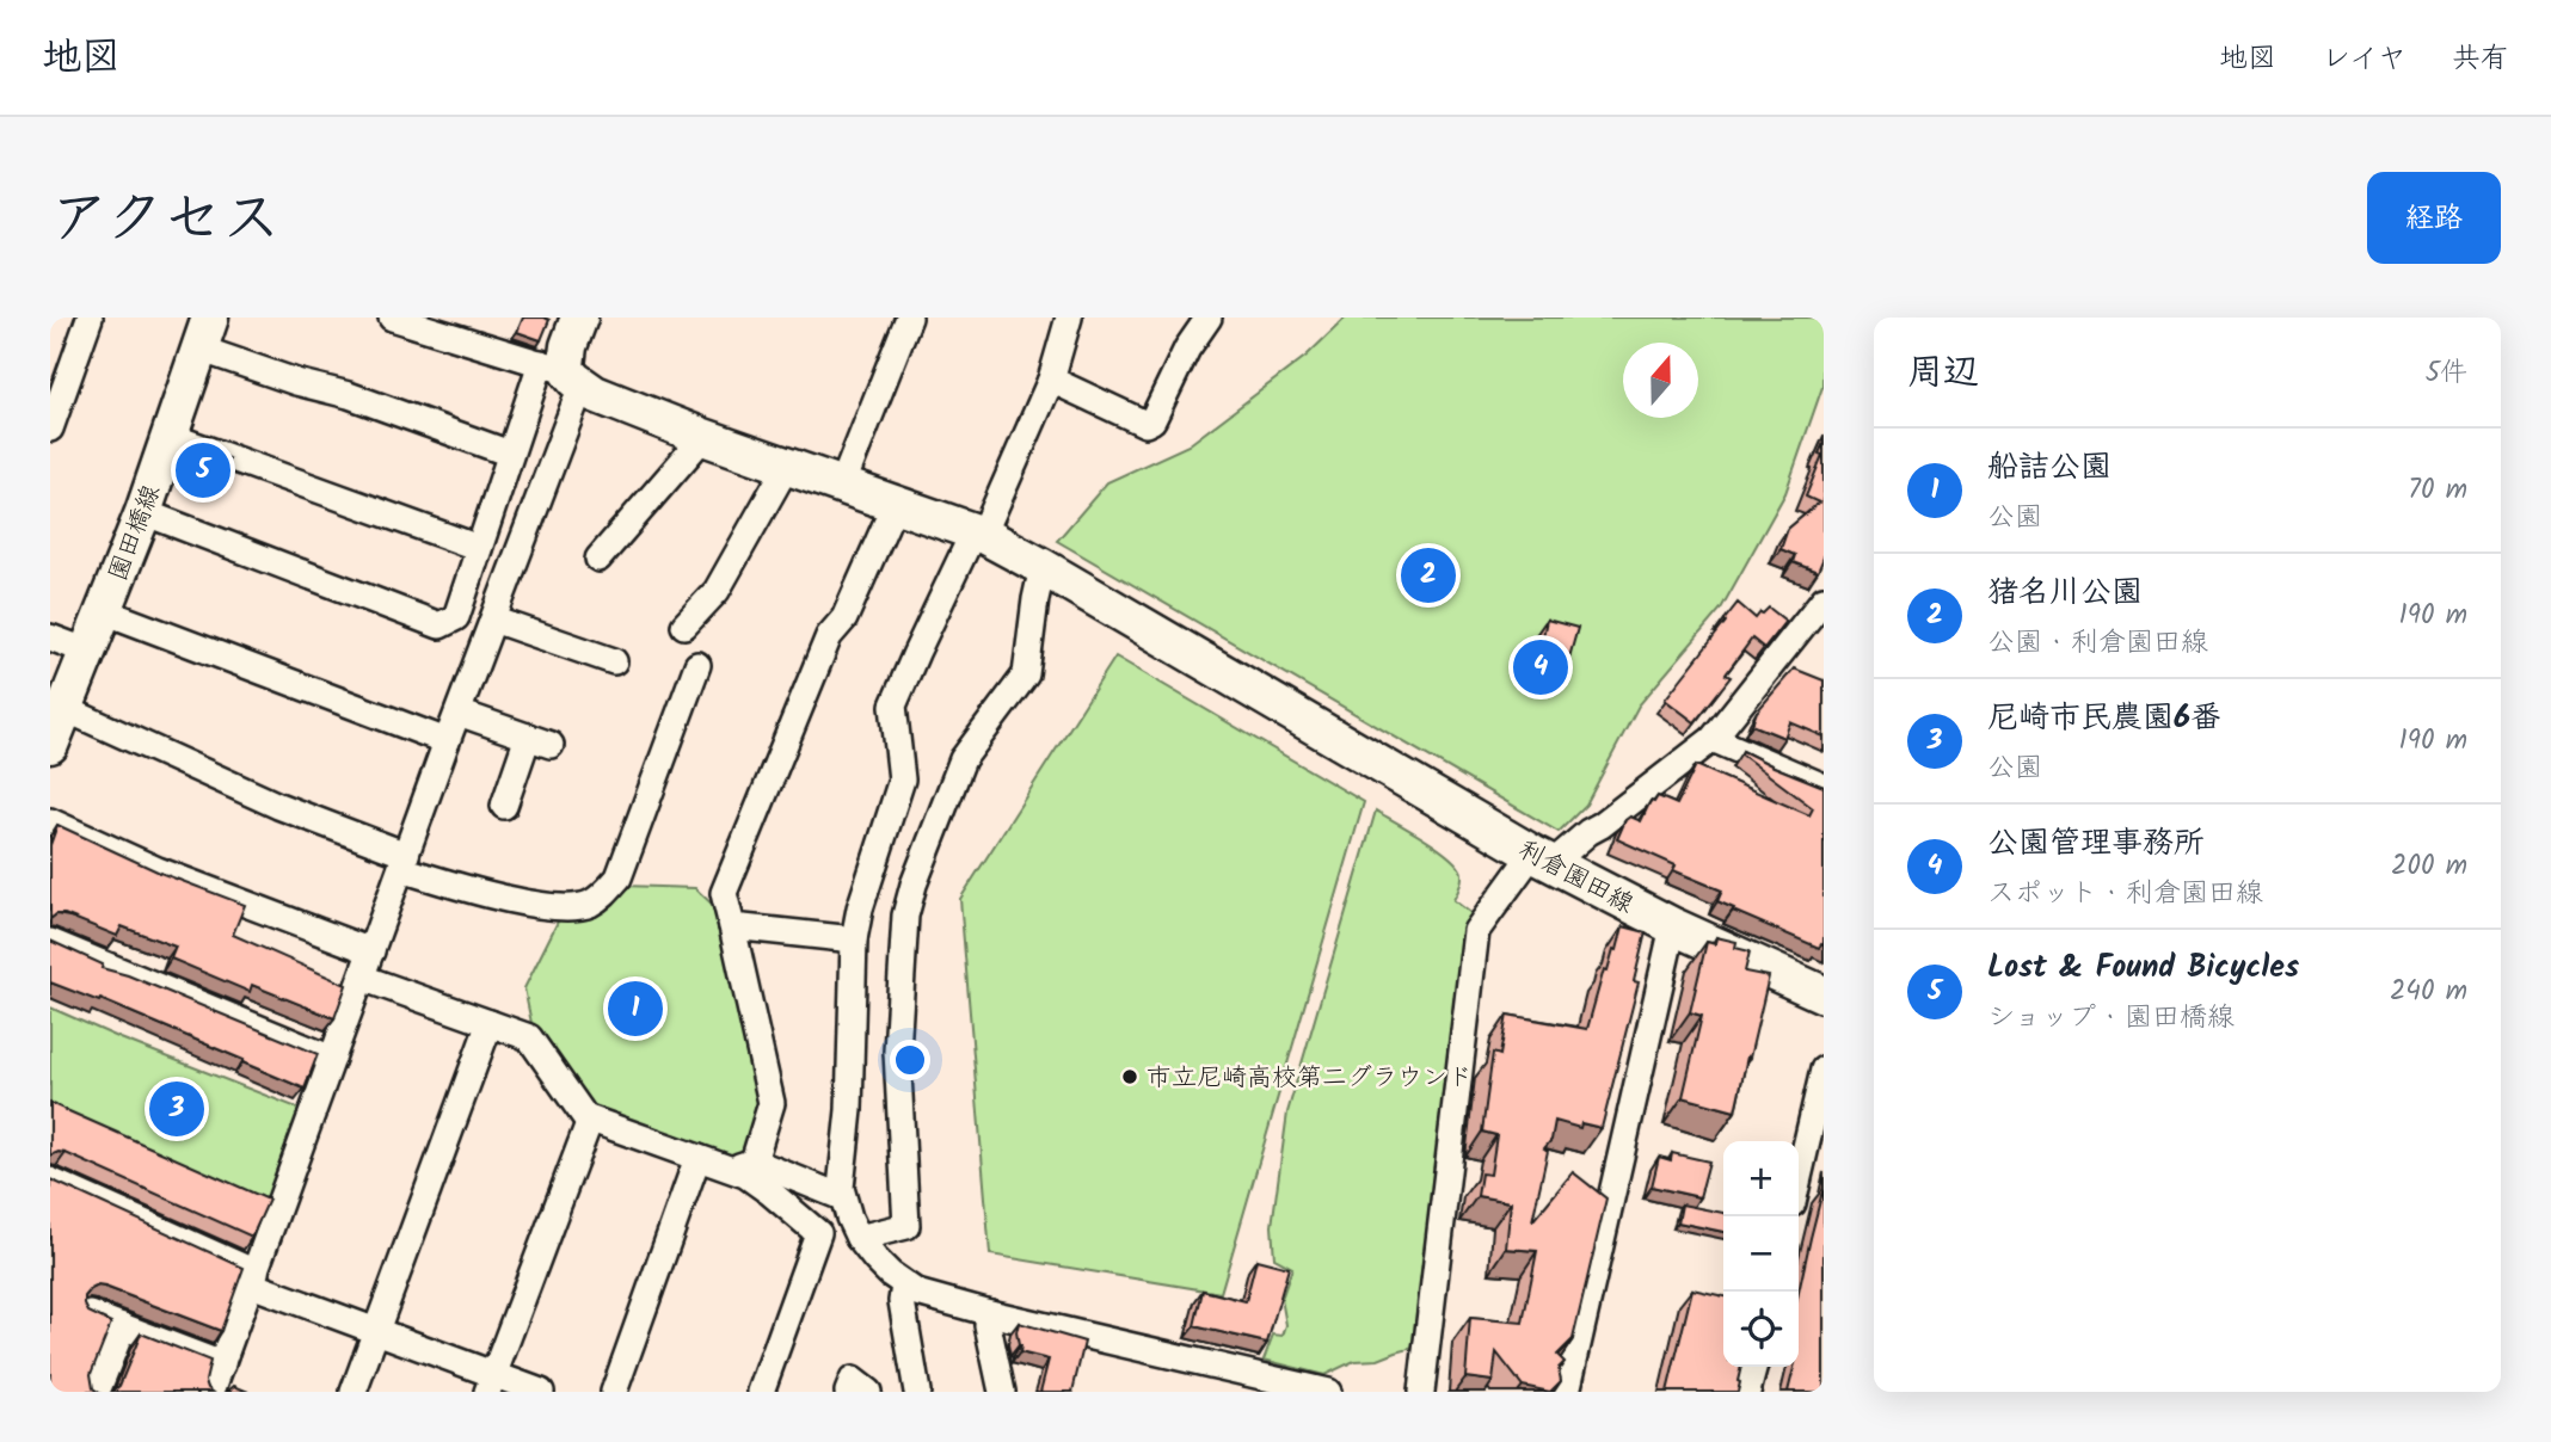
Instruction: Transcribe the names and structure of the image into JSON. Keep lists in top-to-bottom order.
{
  "streets": {
    "street": ["園田橋線", "利倉園田線"]
  },
  "places": ["市立尼崎高校第二グラウンド"],
  "north": "top",
  "page": {
    "header": "地図",
    "nav": ["地図", "レイヤ", "共有"],
    "title": "アクセス",
    "buttons": "経路",
    "heading": ["周辺", "5件"],
    "list": [
      {
        "mark": "1",
        "name": "船詰公園",
        "note": "公園",
        "value": "70 m"
      },
      {
        "mark": "2",
        "name": "猪名川公園",
        "note": "公園 · 利倉園田線",
        "value": "190 m"
      },
      {
        "mark": "3",
        "name": "尼崎市民農園6番",
        "note": "公園",
        "value": "190 m"
      },
      {
        "mark": "4",
        "name": "公園管理事務所",
        "note": "スポット · 利倉園田線",
        "value": "200 m"
      },
      {
        "mark": "5",
        "name": "Lost & Found Bicycles",
        "note": "ショップ · 園田橋線",
        "value": "240 m"
      }
    ],
    "pins": [
      "5",
      "2",
      "4",
      "1",
      "3"
    ],
    "map_buttons": ["+", "−"]
  }
}
